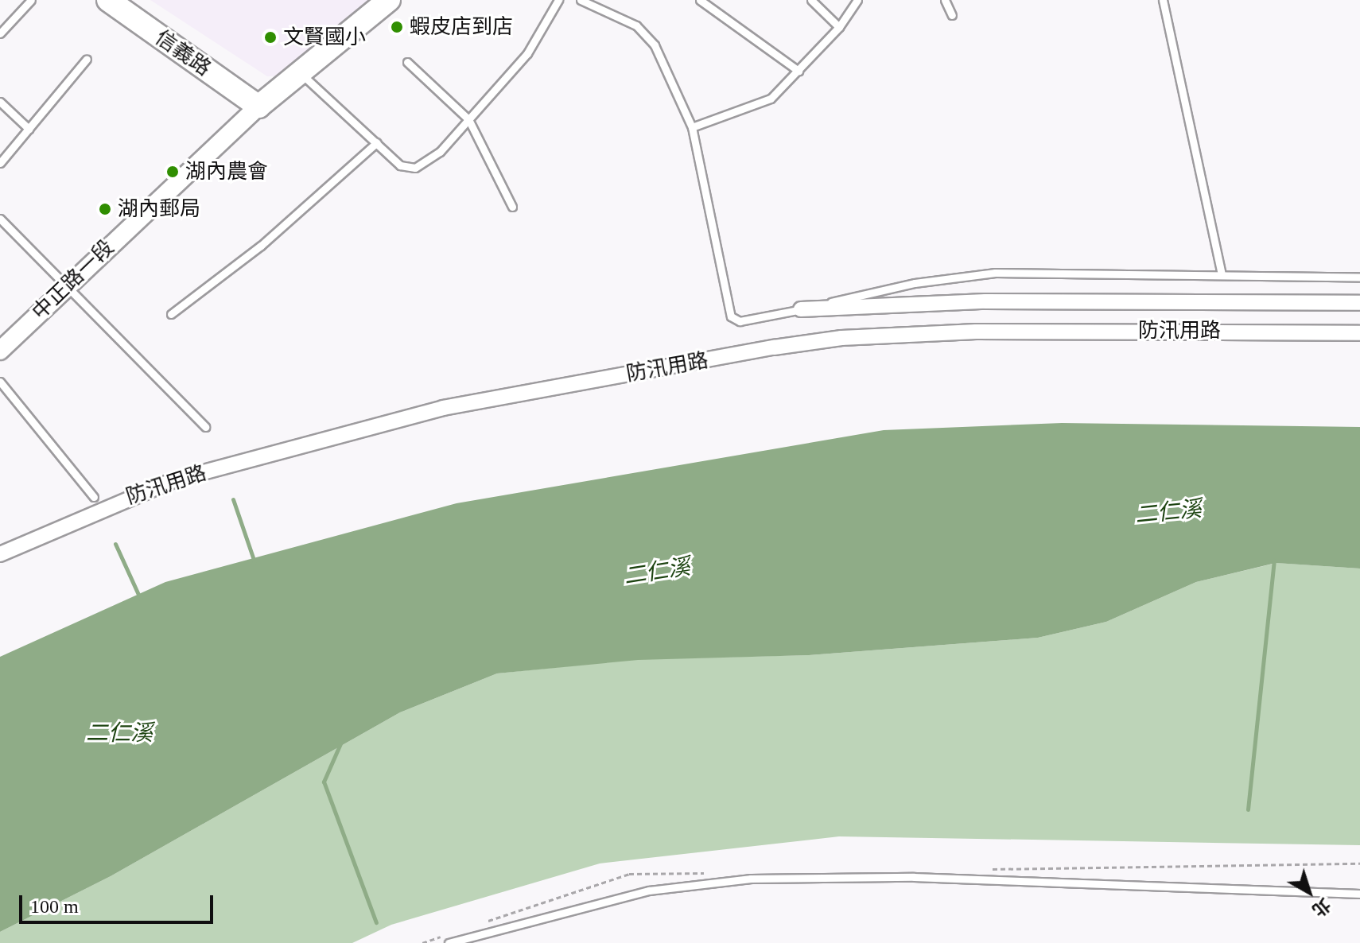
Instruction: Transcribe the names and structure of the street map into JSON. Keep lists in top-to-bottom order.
{
  "streets": {
    "main road": ["信義路"],
    "street": ["中正路一段", "防汛用路"]
  },
  "crossings": [
    ["信義路", "中正路一段"]
  ],
  "water": ["二仁溪"],
  "places": [
    "蝦皮店到店",
    "文賢國小",
    "湖內農會",
    "湖內郵局"
  ],
  "scale_bar": "100 m",
  "north": "bottom right"
}
